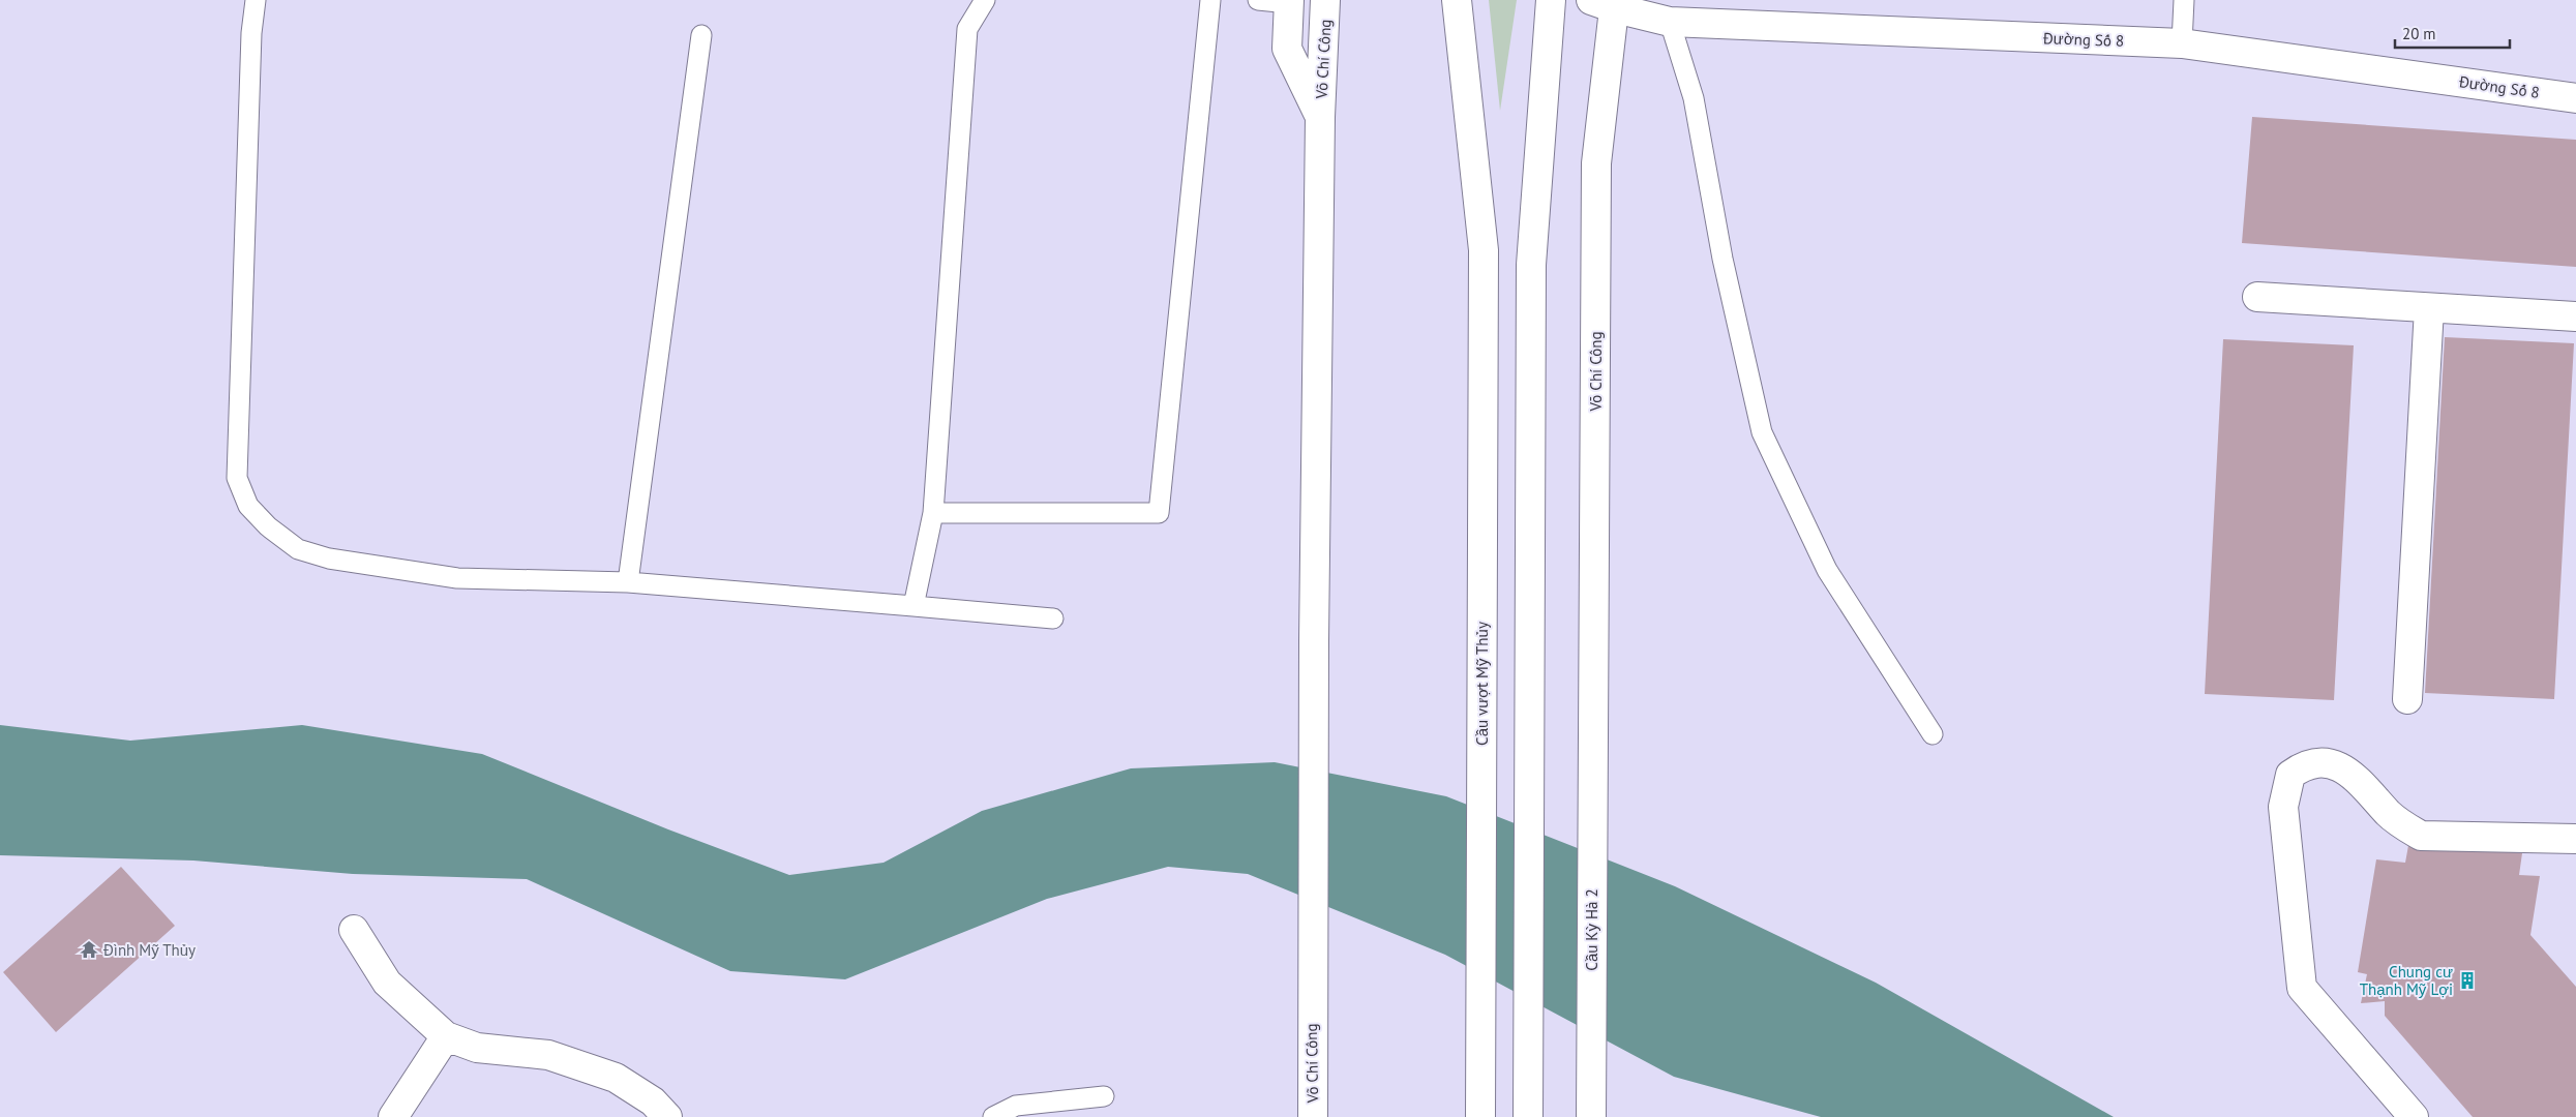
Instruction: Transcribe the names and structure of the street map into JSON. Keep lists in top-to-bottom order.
{
  "streets": {
    "main road": [
      "Đường Số 8",
      "Võ Chí Công",
      "Cầu vượt Mỹ Thủy",
      "Cầu Kỳ Hà 2"
    ]
  },
  "crossings": [
    ["Đường Số 8", "Võ Chí Công"],
    ["Võ Chí Công", "Cầu Kỳ Hà 2"]
  ],
  "places": {
    "temple": ["Đình Mỹ Thủy"],
    "building": ["Chung cư Thạnh Mỹ Lợi"]
  },
  "scale_bar": "20 m"
}
